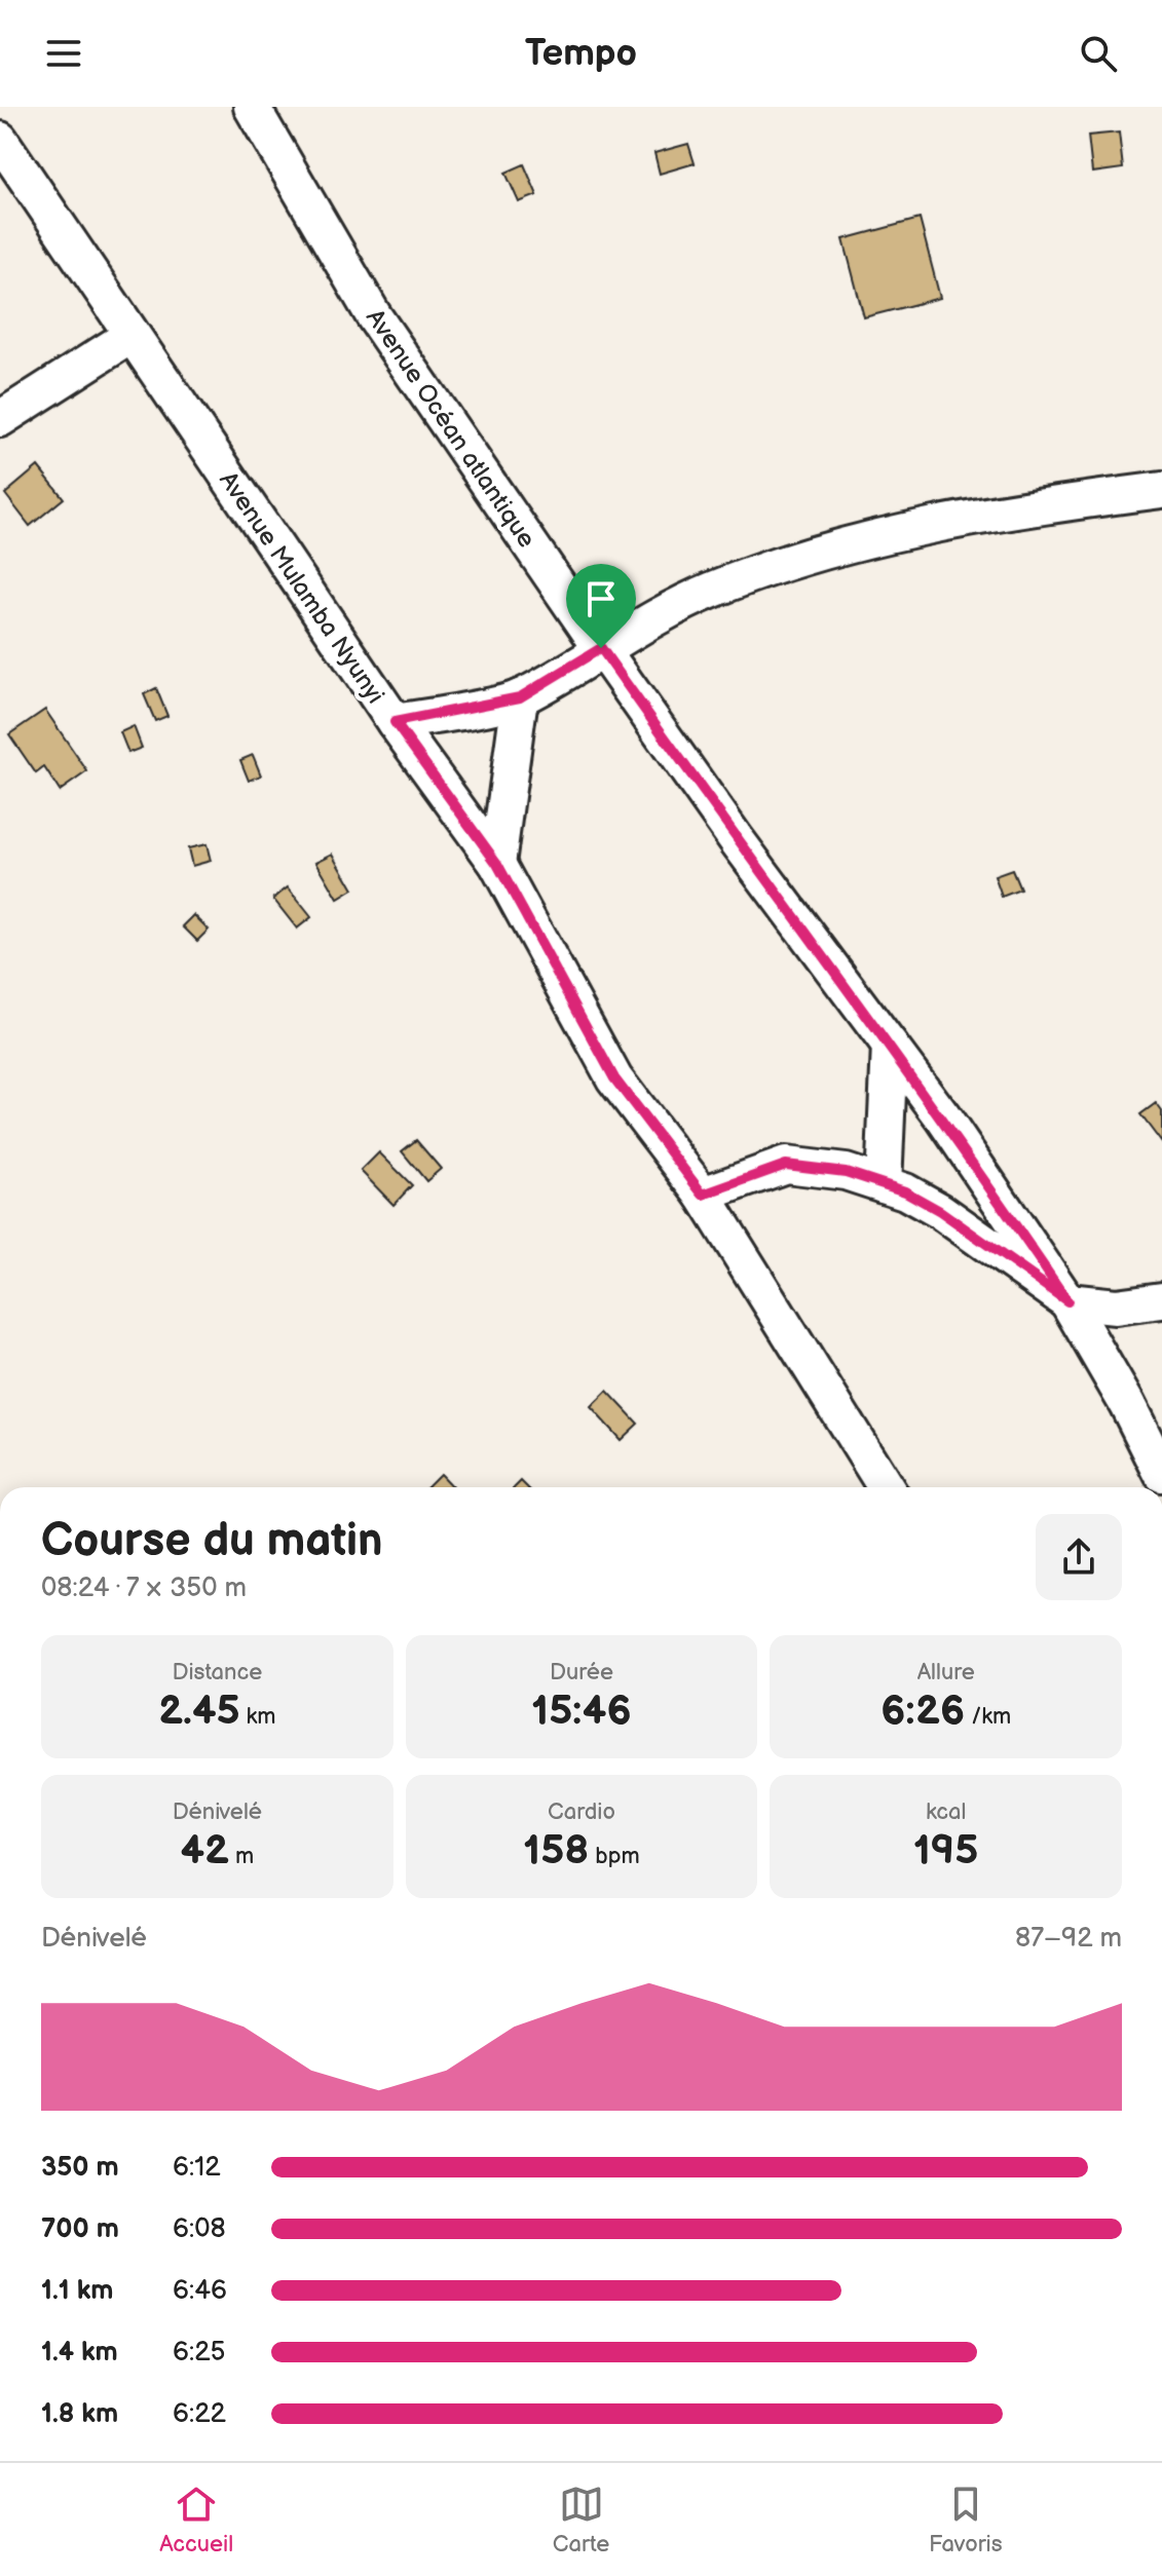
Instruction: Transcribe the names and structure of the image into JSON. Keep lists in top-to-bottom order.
{
  "streets": {
    "street": ["Avenue Océan atlantique", "Avenue Mulamba Nyunyi"]
  },
  "page": {
    "header": "Tempo",
    "heading": ["Course du matin", "08:24 · 7 × 350 m"],
    "stats": [
      ["Distance", "2.45 km"],
      ["Durée", "15:46"],
      ["Allure", "6:26 /km"],
      ["Dénivelé", "42 m"],
      ["Cardio", "158 bpm"],
      ["kcal", "195"]
    ],
    "chart": ["Dénivelé", "87–92 m"],
    "list": [
      {
        "name": "350 m",
        "note": "6:12"
      },
      {
        "name": "700 m",
        "note": "6:08"
      },
      {
        "name": "1.1 km",
        "note": "6:46"
      },
      {
        "name": "1.4 km",
        "note": "6:25"
      },
      {
        "name": "1.8 km",
        "note": "6:22"
      }
    ],
    "tabs": ["Accueil", "Carte", "Favoris"]
  }
}
